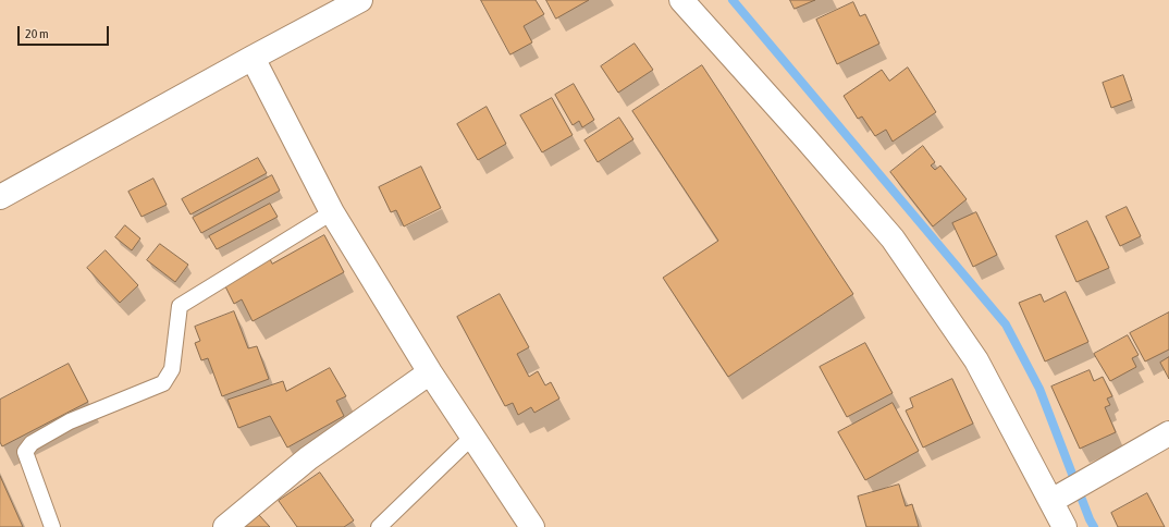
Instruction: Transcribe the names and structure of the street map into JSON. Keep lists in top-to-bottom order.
{
  "scale_bar": "20 m"
}
